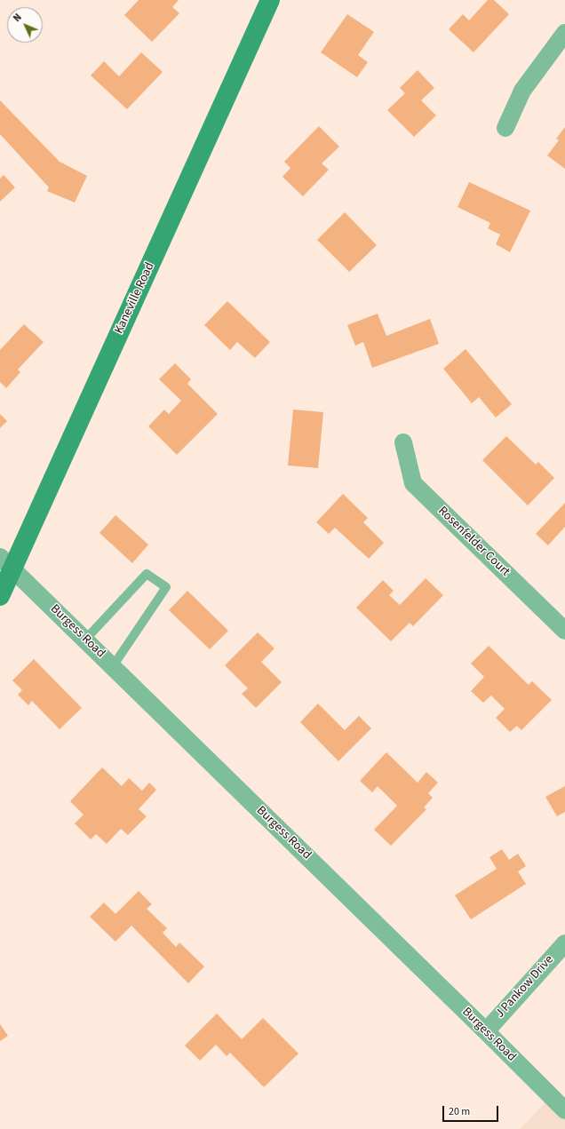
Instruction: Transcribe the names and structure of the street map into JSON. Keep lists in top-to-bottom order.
{
  "streets": {
    "main road": ["Kaneville Road"],
    "street": ["Rosenfelder Court", "Burgess Road", "J Pankow Drive"]
  },
  "crossings": [
    ["Kaneville Road", "Burgess Road"],
    ["Burgess Road", "J Pankow Drive"]
  ],
  "scale_bar": "20 m",
  "north": "top left"
}
